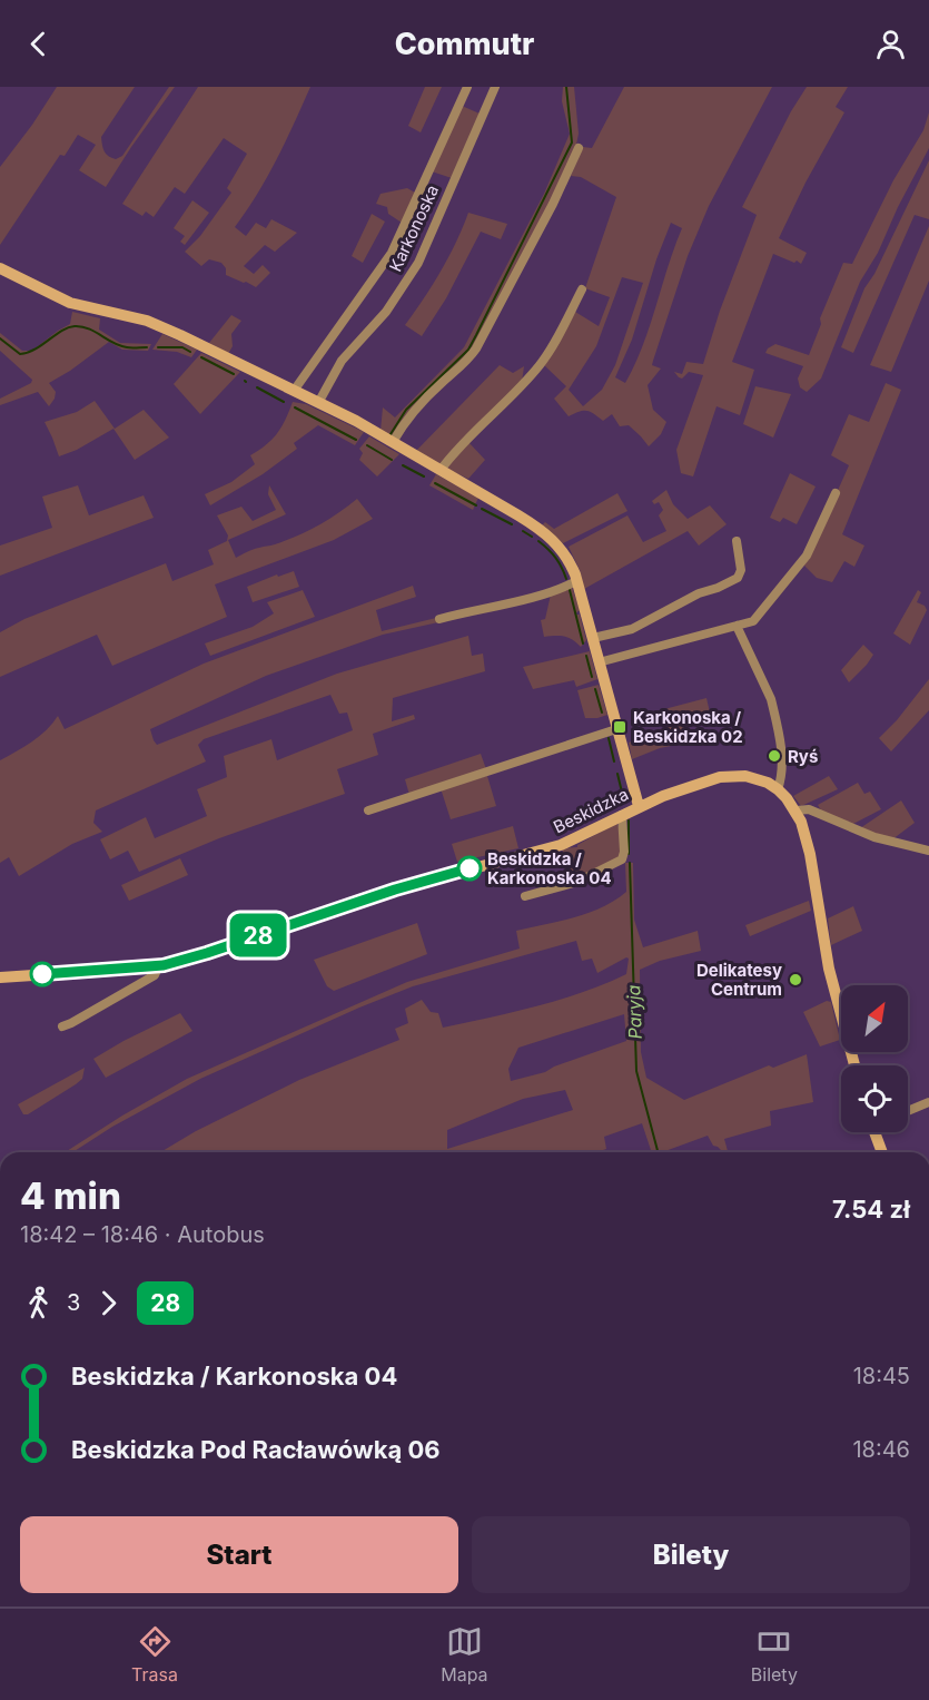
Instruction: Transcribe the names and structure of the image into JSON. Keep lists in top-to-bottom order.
{
  "streets": {
    "street": ["Karkonoska", "Beskidzka"]
  },
  "water": ["Paryja"],
  "places": {
    "transit": ["Karkonoska / Beskidzka 02"],
    "other": ["Ryś", "Beskidzka / Karkonoska 04", "Delikatesy Centrum"]
  },
  "lines": ["bus line 28"],
  "north": "top right",
  "page": {
    "header": "Commutr",
    "on_map": "28",
    "heading": ["4 min", "18:42 – 18:46 · Autobus", "7.54 zł"],
    "legs": ["3", "28"],
    "list": [
      {
        "name": "Beskidzka / Karkonoska 04",
        "value": "18:45"
      },
      {
        "name": "Beskidzka Pod Racławówką 06",
        "value": "18:46"
      }
    ],
    "buttons": ["Start", "Bilety"],
    "tabs": ["Trasa", "Mapa", "Bilety"]
  }
}
